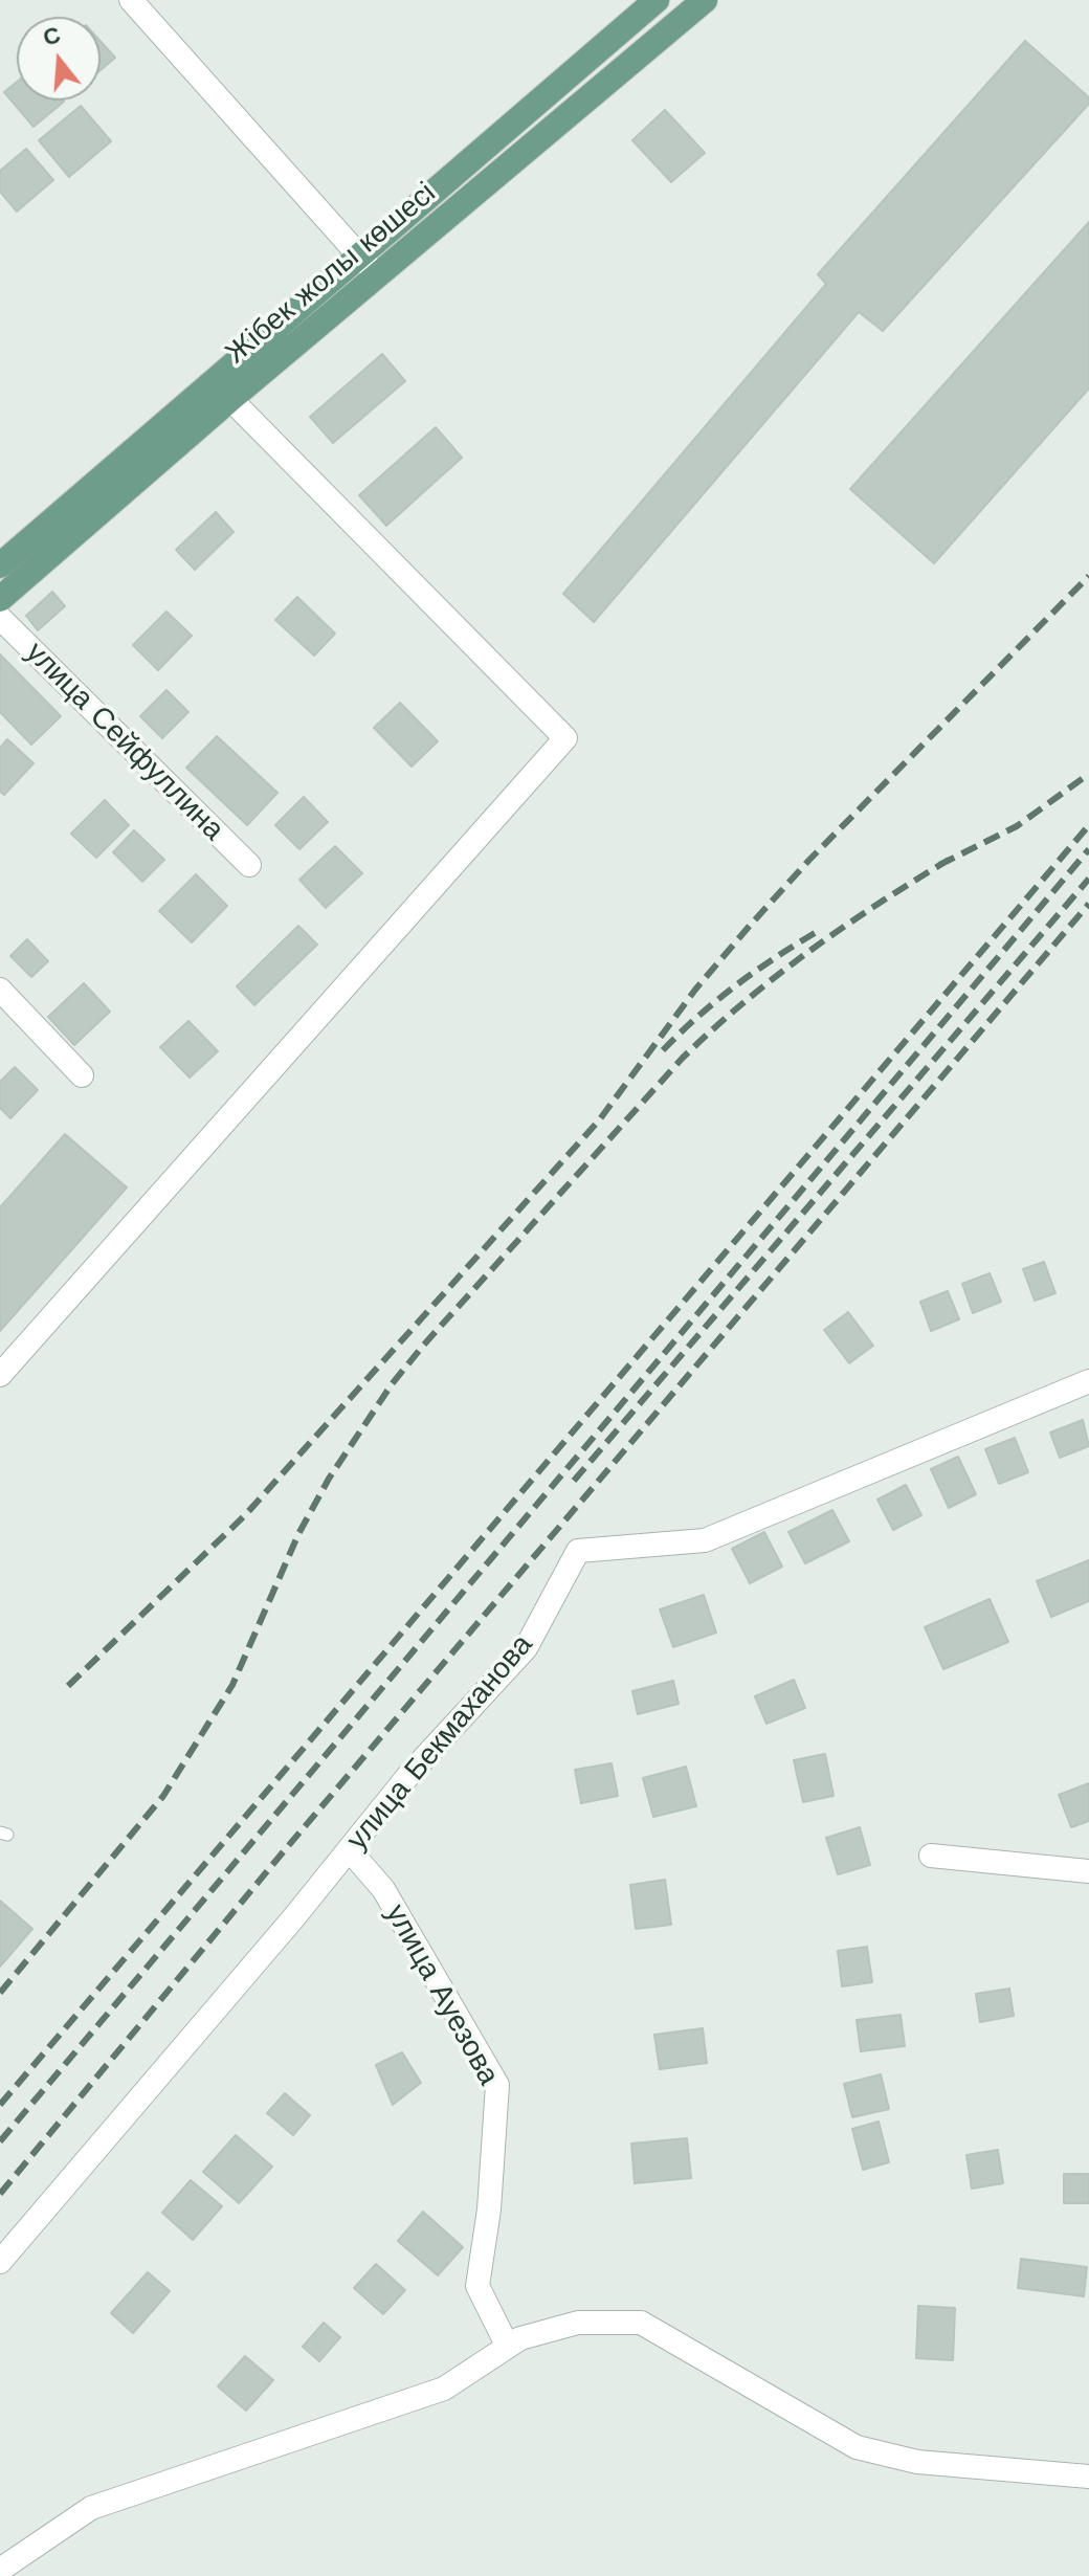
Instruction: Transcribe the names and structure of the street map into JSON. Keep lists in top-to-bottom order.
{
  "streets": {
    "main road": ["Жібек жолы көшесі"],
    "street": ["улица Сейфуллина", "улица Бекмаханова", "улица Ауезова"]
  },
  "crossings": [
    ["улица Бекмаханова", "улица Ауезова"]
  ],
  "north": "top"
}
